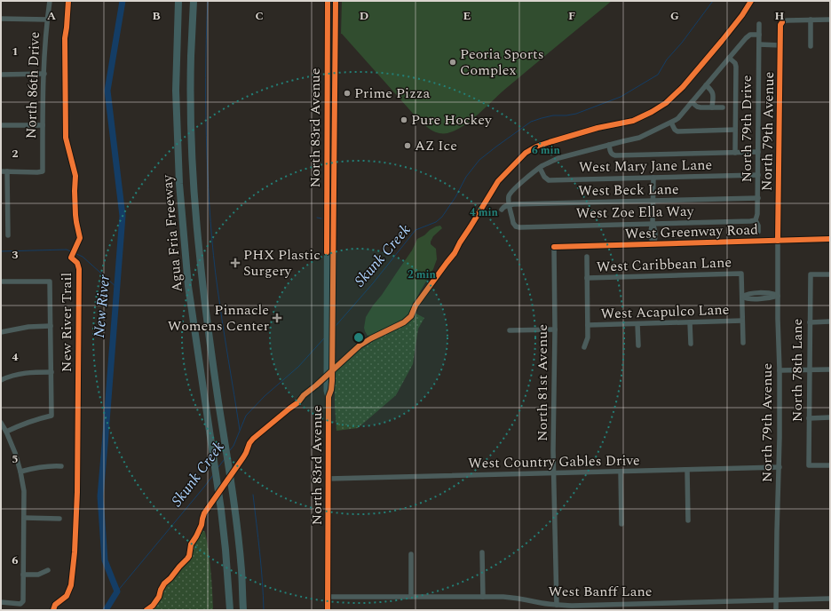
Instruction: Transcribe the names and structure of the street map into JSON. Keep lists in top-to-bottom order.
{
  "streets": {
    "highway": ["Agua Fria Freeway"],
    "main road": ["North 83rd Avenue"],
    "street": [
      "North 86th Drive",
      "North 79th Drive",
      "North 79th Avenue",
      "West Mary Jane Lane",
      "West Beck Lane",
      "West Zoe Ella Way",
      "West Greenway Road",
      "West Caribbean Lane",
      "West Acapulco Lane",
      "North 78th Lane",
      "North 81st Avenue",
      "West Country Gables Drive",
      "West Banff Lane"
    ],
    "cycle path": ["New River Trail"]
  },
  "crossings": [
    ["North 83rd Avenue", "West Country Gables Drive"],
    ["North 83rd Avenue", "West Banff Lane"],
    ["North 79th Drive", "West Mary Jane Lane"],
    ["North 79th Drive", "West Beck Lane"],
    ["North 79th Drive", "West Zoe Ella Way"],
    ["North 79th Avenue", "West Greenway Road"],
    ["North 79th Avenue", "West Country Gables Drive"],
    ["North 79th Avenue", "West Banff Lane"],
    ["West Beck Lane", "West Zoe Ella Way"],
    ["West Greenway Road", "North 81st Avenue"],
    ["North 81st Avenue", "West Country Gables Drive"],
    ["North 81st Avenue", "West Banff Lane"]
  ],
  "water": ["Skunk Creek", "New River"],
  "places": {
    "other": [
      "Peoria Sports Complex",
      "Prime Pizza",
      "Pure Hockey",
      "AZ Ice"
    ],
    "health": ["PHX Plastic Surgery", "Pinnacle Womens Center"]
  },
  "grid": {
    "columns": [
      "A",
      "B",
      "C",
      "D",
      "E",
      "F",
      "G",
      "H"
    ],
    "rows": [
      "1",
      "2",
      "3",
      "4",
      "5",
      "6"
    ]
  },
  "rings": ["6 min", "4 min", "2 min"]
}
